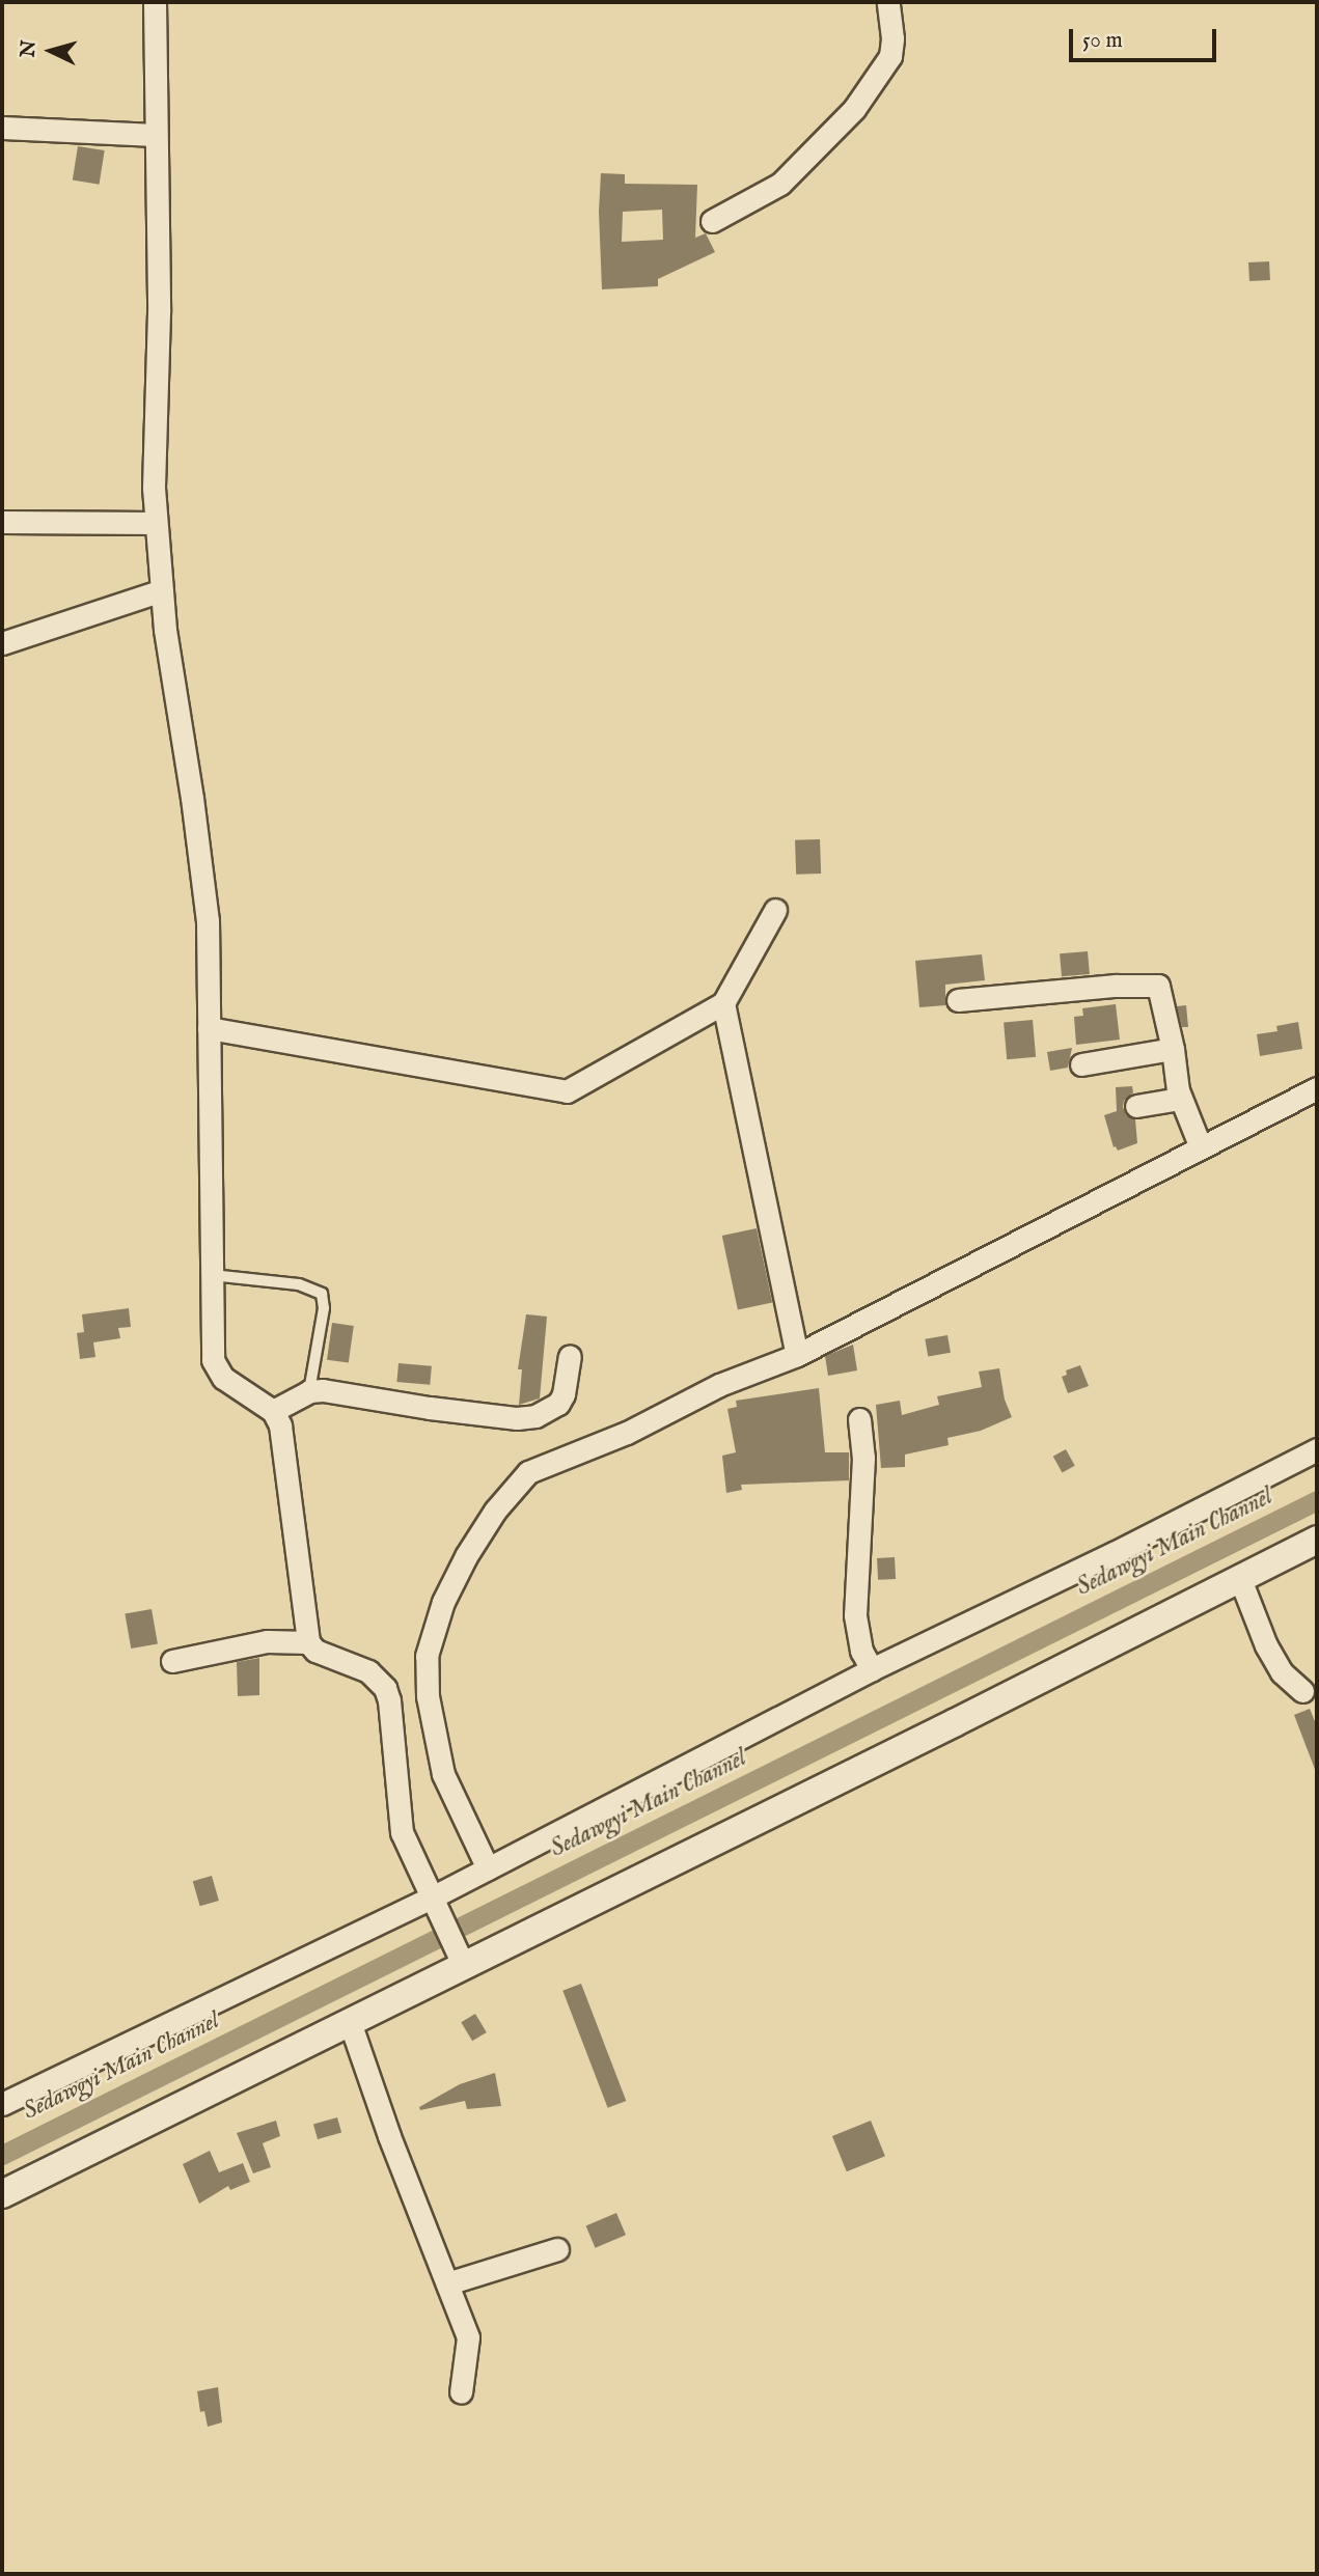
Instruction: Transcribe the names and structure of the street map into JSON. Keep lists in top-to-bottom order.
{
  "water": ["Sedawgyi Main Channel"],
  "scale_bar": "50 m",
  "north": "left"
}
